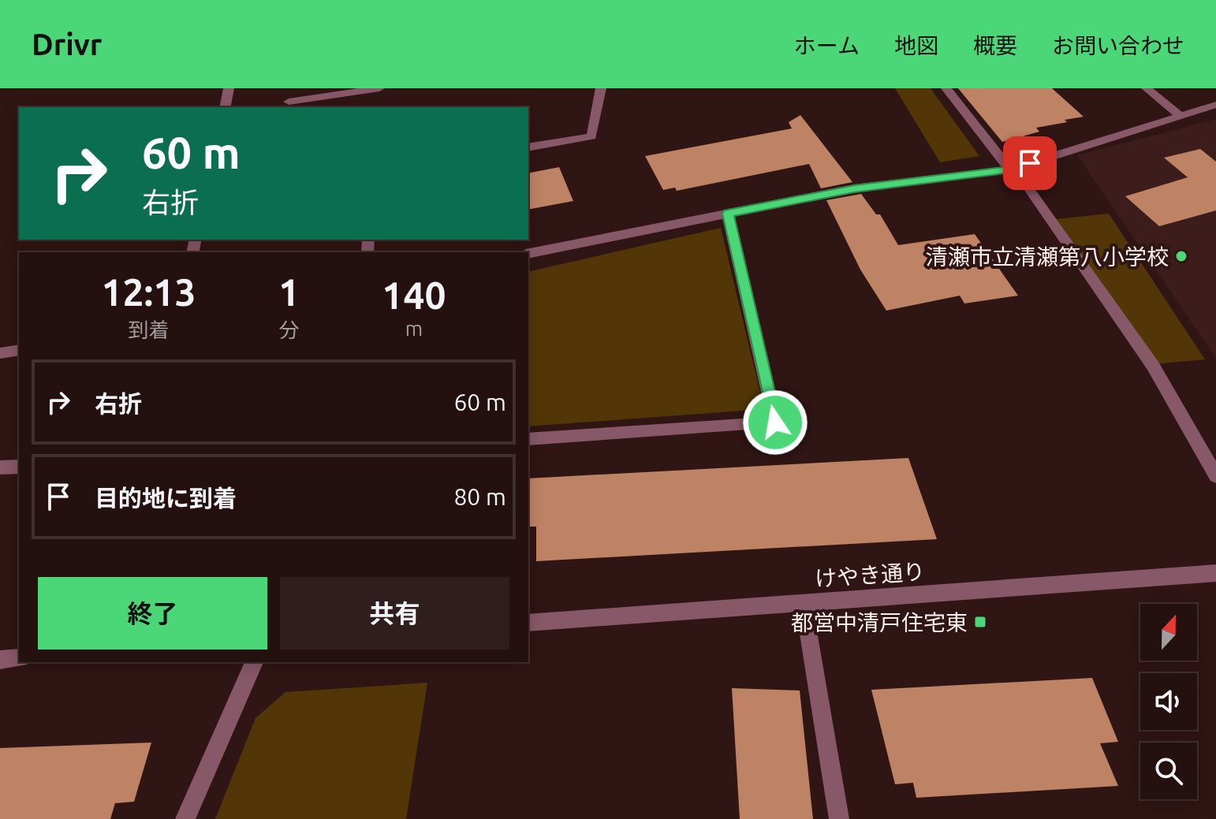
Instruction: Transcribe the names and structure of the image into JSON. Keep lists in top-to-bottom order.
{
  "streets": {
    "street": ["けやき通り"]
  },
  "places": {
    "other": ["清瀬市立清瀬第八小学校"],
    "transit": ["都営中清戸住宅東"]
  },
  "north": "top",
  "page": {
    "header": "Drivr",
    "nav": [
      "ホーム",
      "地図",
      "概要",
      "お問い合わせ"
    ],
    "turn": ["60 m", "右折"],
    "eta": [
      "12:13",
      "到着",
      "1",
      "分",
      "140",
      "m"
    ],
    "list": [
      {
        "name": "右折",
        "value": "60 m"
      },
      {
        "name": "目的地に到着",
        "value": "80 m"
      }
    ],
    "buttons": ["終了", "共有"]
  }
}
